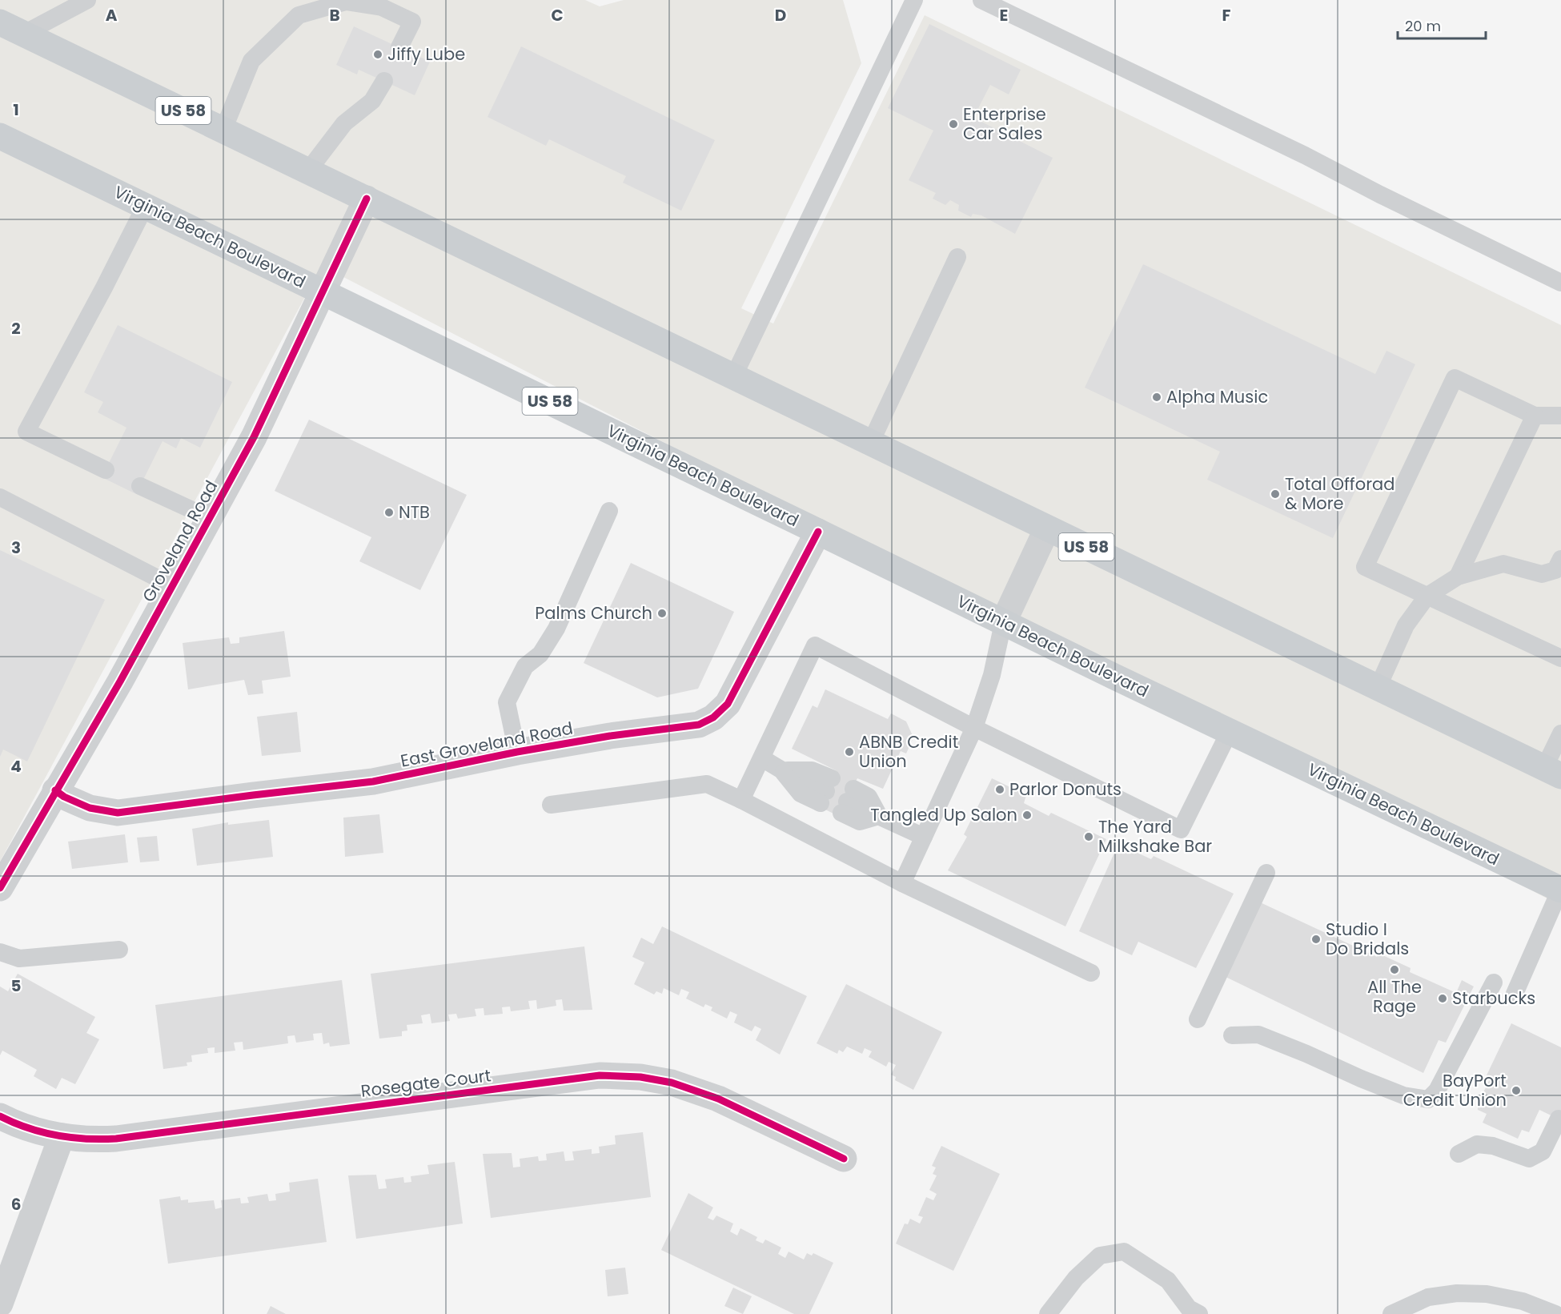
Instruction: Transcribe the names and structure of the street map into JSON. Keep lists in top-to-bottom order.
{
  "streets": {
    "main road": ["US 58", "Virginia Beach Boulevard"],
    "street": ["Groveland Road", "East Groveland Road", "Rosegate Court"]
  },
  "crossings": [
    ["US 58", "Groveland Road"],
    ["Virginia Beach Boulevard", "Groveland Road"],
    ["Virginia Beach Boulevard", "East Groveland Road"],
    ["Groveland Road", "East Groveland Road"]
  ],
  "places": [
    "Jiffy Lube",
    "Enterprise Car Sales",
    "Alpha Music",
    "Total Offorad & More",
    "NTB",
    "Palms Church",
    "ABNB Credit Union",
    "Parlor Donuts",
    "Tangled Up Salon",
    "The Yard Milkshake Bar",
    "Studio I Do Bridals",
    "All The Rage",
    "Starbucks",
    "BayPort Credit Union"
  ],
  "scale_bar": "20 m",
  "grid": {
    "columns": [
      "A",
      "B",
      "C",
      "D",
      "E",
      "F"
    ],
    "rows": [
      "1",
      "2",
      "3",
      "4",
      "5",
      "6"
    ]
  }
}
